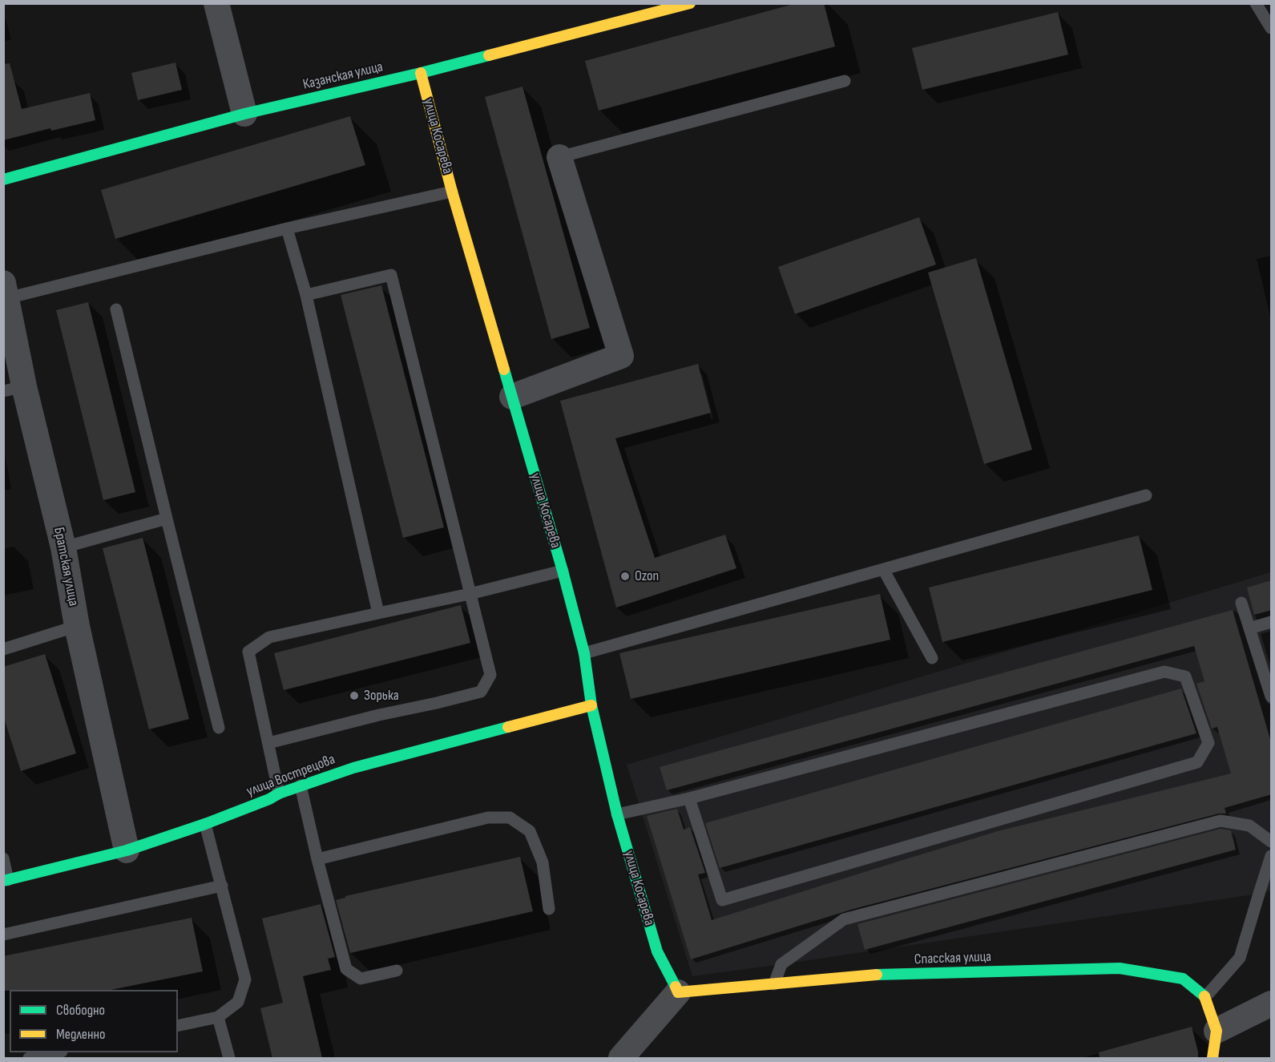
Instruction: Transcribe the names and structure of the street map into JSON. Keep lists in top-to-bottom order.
{
  "streets": {
    "street": [
      "Казанская улица",
      "улица Косарева",
      "Братская улица",
      "улица Вострецова",
      "Спасская улица"
    ]
  },
  "crossings": [
    ["Казанская улица", "улица Косарева"],
    ["улица Косарева", "улица Вострецова"],
    ["улица Косарева", "Спасская улица"],
    ["Братская улица", "улица Вострецова"]
  ],
  "places": ["Ozon", "Зорька"],
  "legend": ["Свободно", "Медленно"]
}
